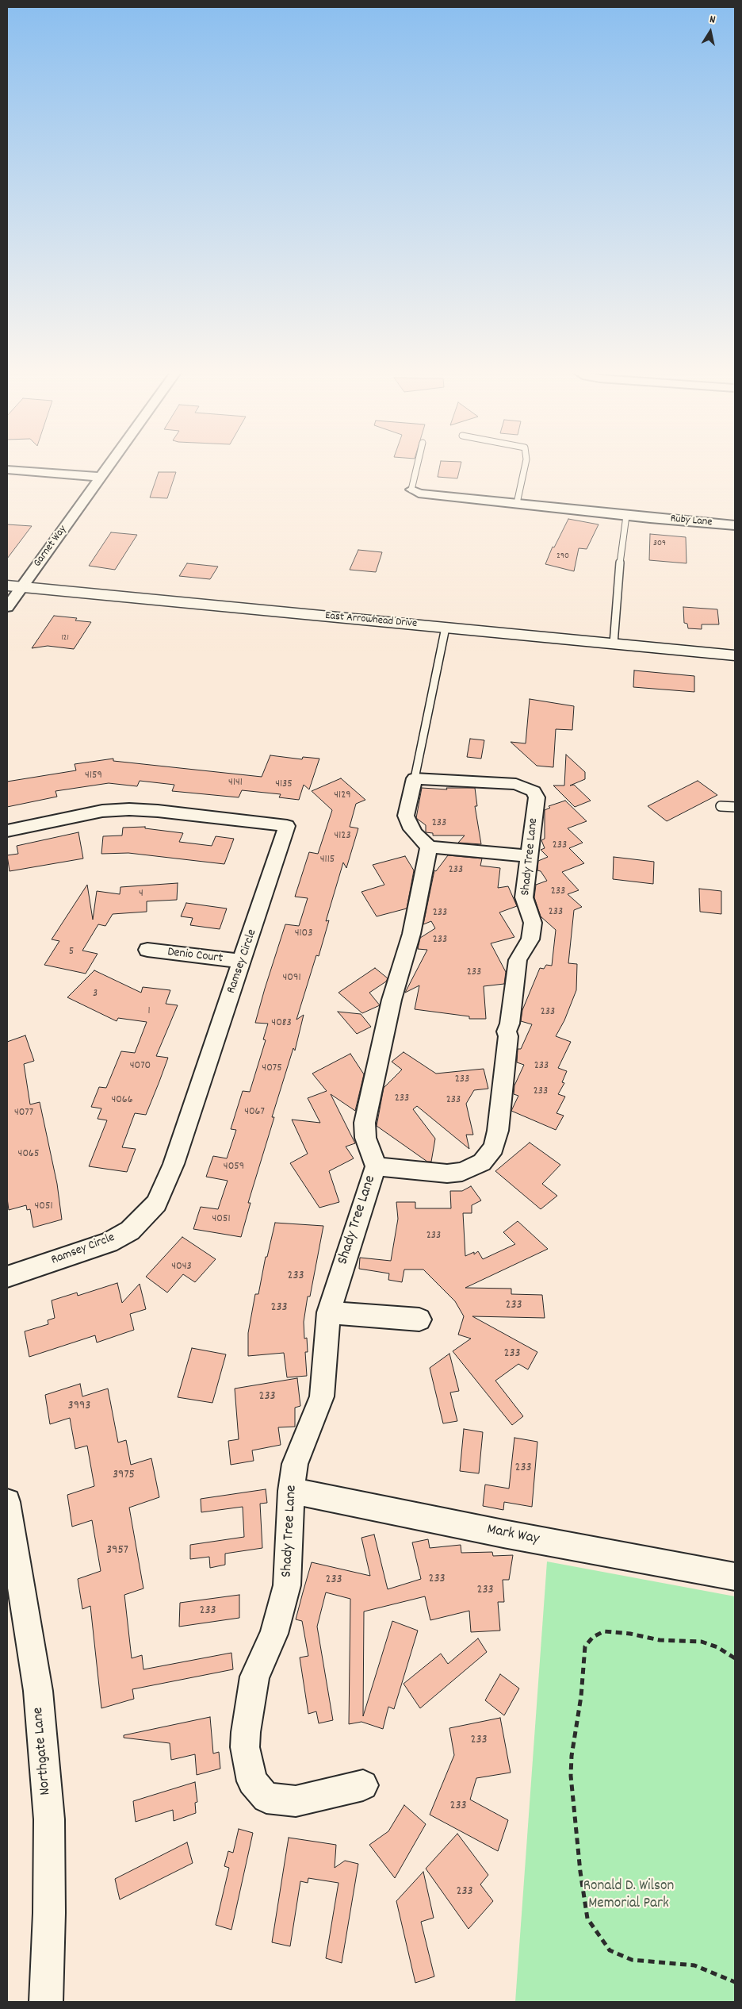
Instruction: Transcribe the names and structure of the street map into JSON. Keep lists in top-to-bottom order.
{
  "streets": {
    "street": [
      "Ruby Lane",
      "Garnet Way",
      "East Arrowhead Drive",
      "Shady Tree Lane",
      "Denio Court",
      "Ramsey Circle",
      "Mark Way",
      "Northgate Lane"
    ]
  },
  "crossings": [
    ["Garnet Way", "East Arrowhead Drive"],
    ["Shady Tree Lane", "Mark Way"],
    ["Denio Court", "Ramsey Circle"]
  ],
  "parks": ["Ronald D. Wilson Memorial Park"],
  "house_numbers": [
    "309",
    "290",
    "121",
    "4159",
    "4141",
    "4135",
    "4129",
    "233",
    "4123",
    "233",
    "4115",
    "233",
    "233",
    "4",
    "233",
    "233",
    "4103",
    "233",
    "5",
    "233",
    "4091",
    "3",
    "1",
    "233",
    "4083",
    "4070",
    "233",
    "4075",
    "233",
    "233",
    "233",
    "4066",
    "233",
    "4067",
    "4077",
    "4065",
    "4059",
    "4051",
    "4051",
    "233",
    "4043",
    "233",
    "233",
    "233",
    "233",
    "233",
    "3993",
    "233",
    "3975",
    "3957",
    "233",
    "233",
    "233",
    "233",
    "233",
    "233",
    "233"
  ],
  "north": "top"
}
